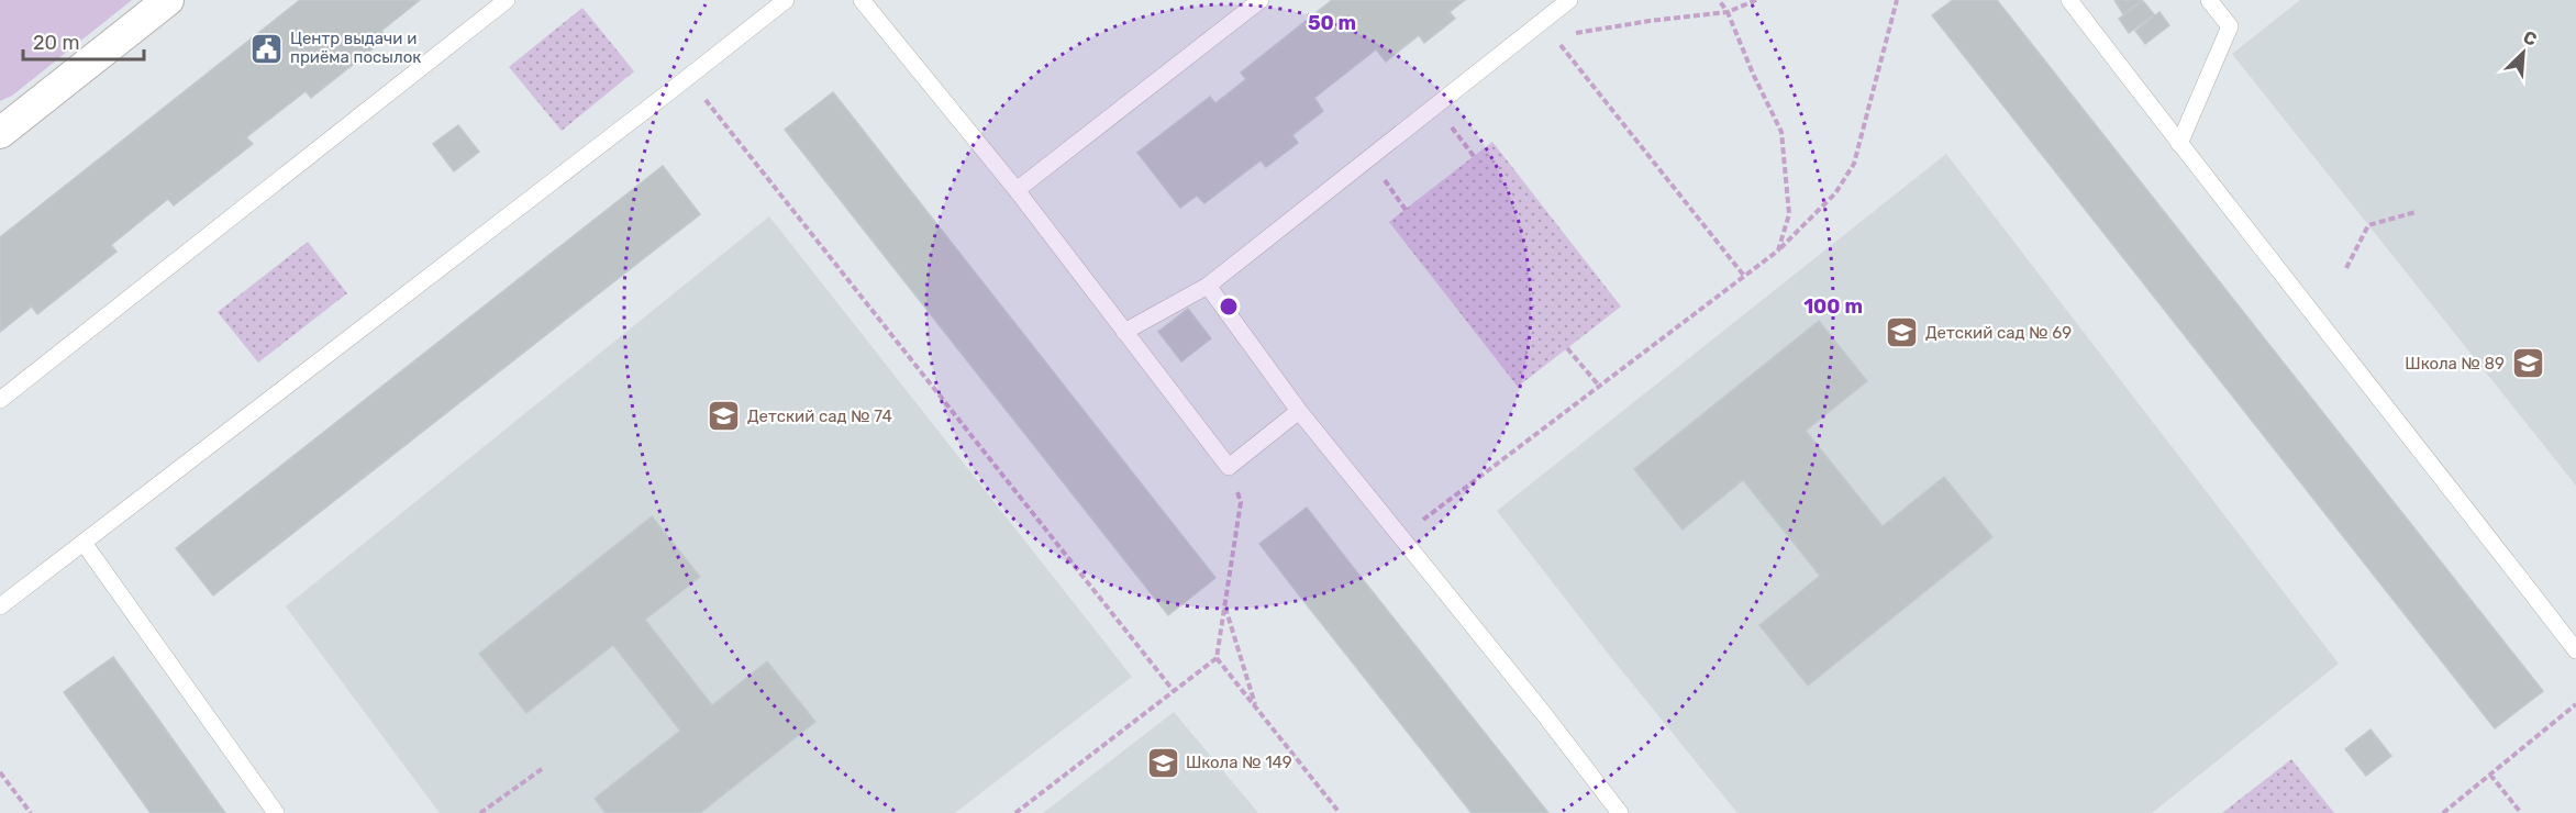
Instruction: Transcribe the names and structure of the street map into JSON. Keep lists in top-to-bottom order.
{
  "places": {
    "public building": ["Центр выдачи и приёма посылок"],
    "school or university": [
      "Детский сад № 69",
      "Школа № 89",
      "Детский сад № 74",
      "Школа № 149"
    ]
  },
  "scale_bar": "20 m",
  "north": "top right",
  "rings": ["50 m", "100 m"]
}
